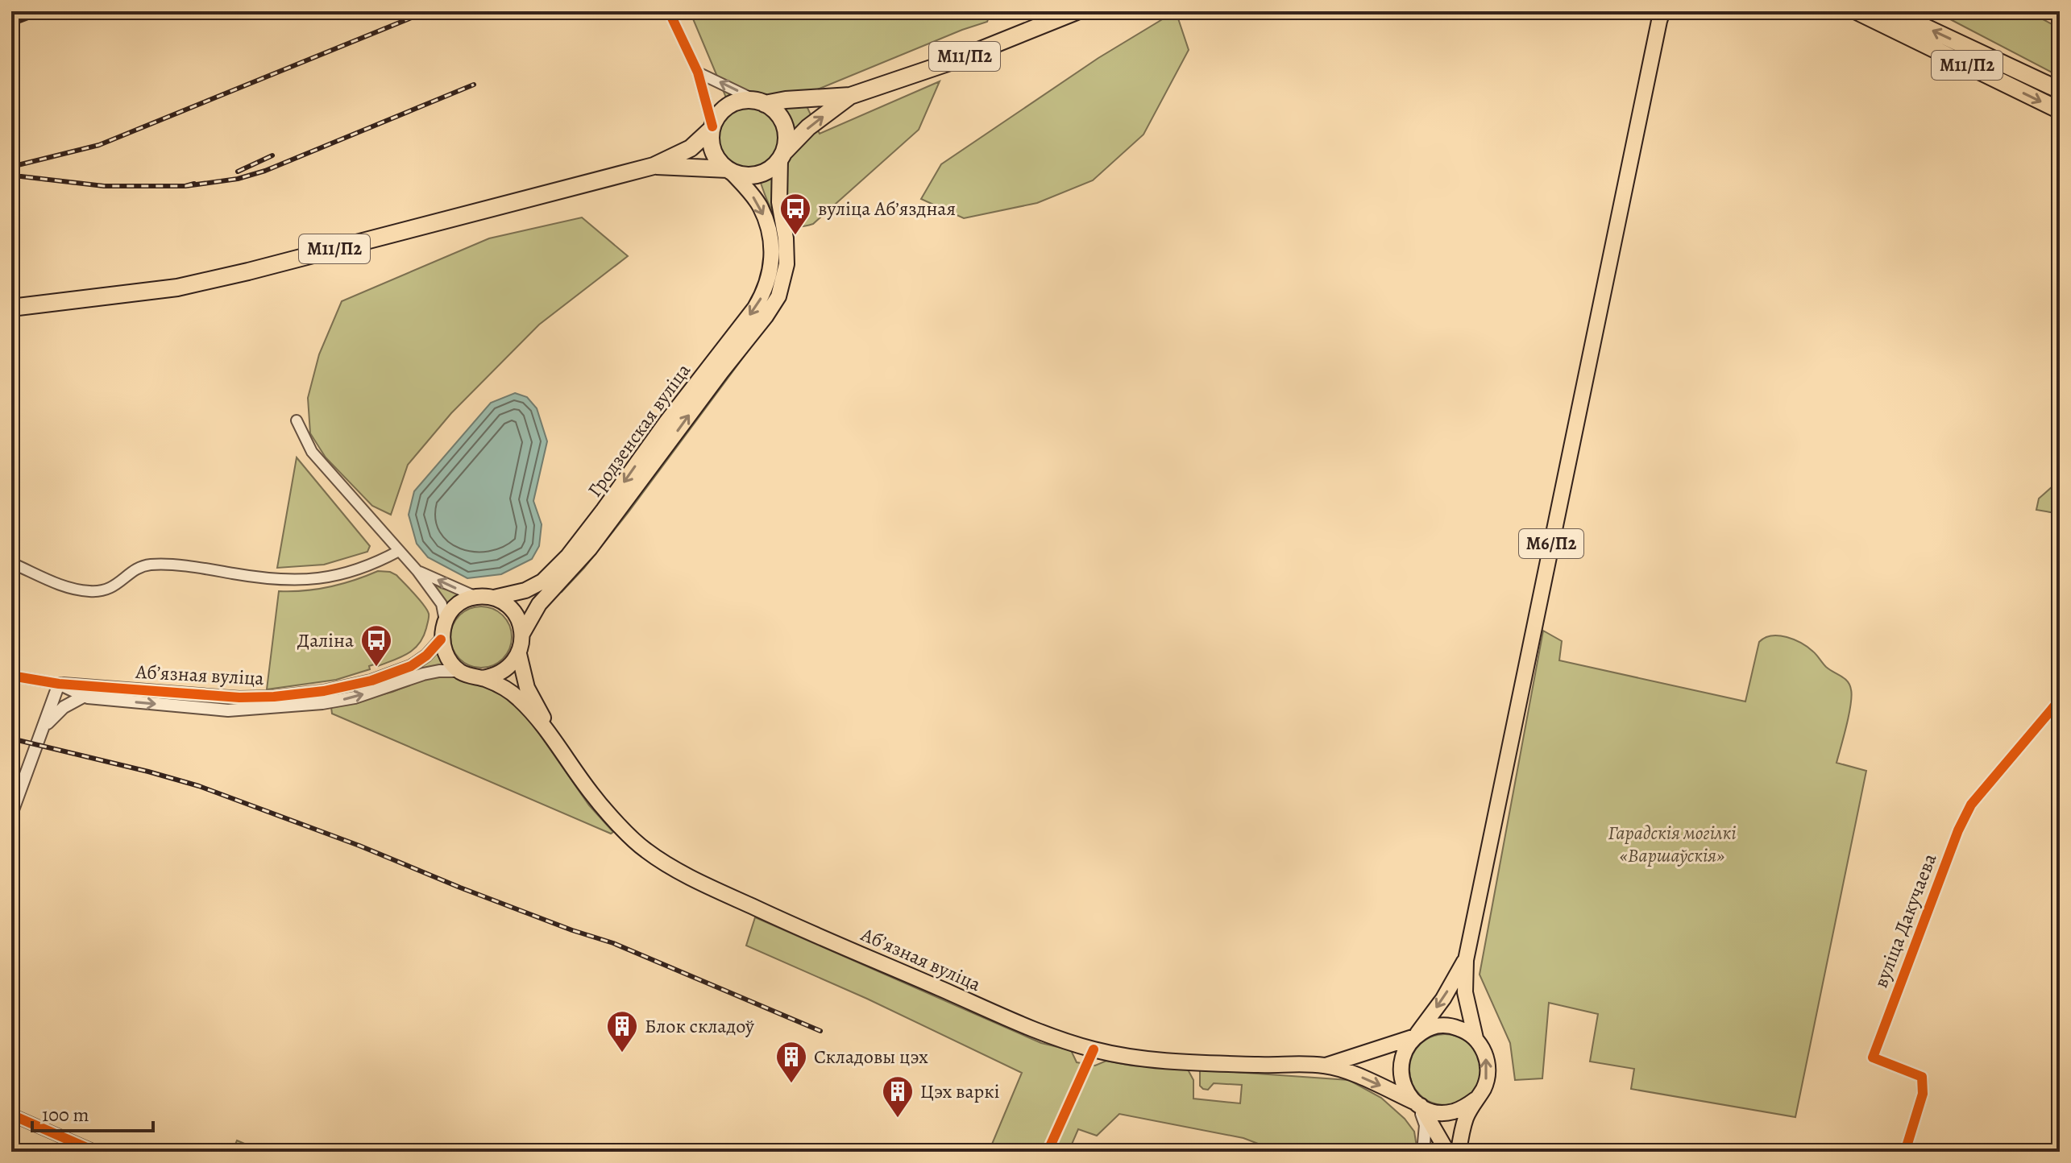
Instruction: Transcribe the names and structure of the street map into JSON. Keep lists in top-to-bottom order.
{
  "streets": {
    "highway": ["М11/П2"],
    "main road": ["Гродзенская вуліца", "М6/П2", "Абʼязная вуліца"],
    "street": ["вуліца Дакучаева"]
  },
  "crossings": [
    ["М11/П2", "Гродзенская вуліца"],
    ["Гродзенская вуліца", "Абʼязная вуліца"],
    ["М6/П2", "Абʼязная вуліца"]
  ],
  "parks": ["Гарадскія могілкі «Варшаўскія»"],
  "places": {
    "bus stop": ["вуліца Абʼяздная", "Даліна"],
    "building": ["Блок складоў", "Складовы цэх", "Цэх варкі"]
  },
  "scale_bar": "100 m"
}
